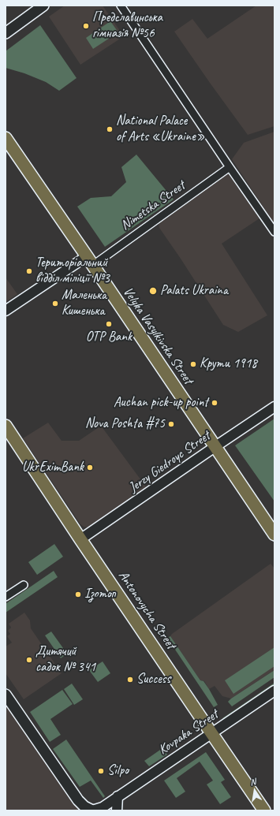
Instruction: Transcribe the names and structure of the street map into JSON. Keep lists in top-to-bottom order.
{
  "streets": {
    "main road": ["Velyka Vasylkivska Street", "Antonovycha Street"],
    "street": ["Nimetska Street", "Jerzy Giedroyc Street", "Kovpaka Street"]
  },
  "crossings": [
    ["Nimetska Street", "Velyka Vasylkivska Street"],
    ["Velyka Vasylkivska Street", "Jerzy Giedroyc Street"],
    ["Jerzy Giedroyc Street", "Antonovycha Street"],
    ["Antonovycha Street", "Kovpaka Street"]
  ],
  "places": [
    "Предславинська гімназія №56",
    "National Palace of Arts «Ukraine»",
    "Територіальний відділ міліції №3",
    "Palats Ukraina",
    "Маленька Кишенька",
    "OTP Bank",
    "Крути 1918",
    "Auchan pick-up point",
    "Nova Poshta #75",
    "UkrEximBank",
    "Ізотоп",
    "Дитячий садок № 341",
    "Success",
    "Silpo"
  ],
  "north": "top"
}
